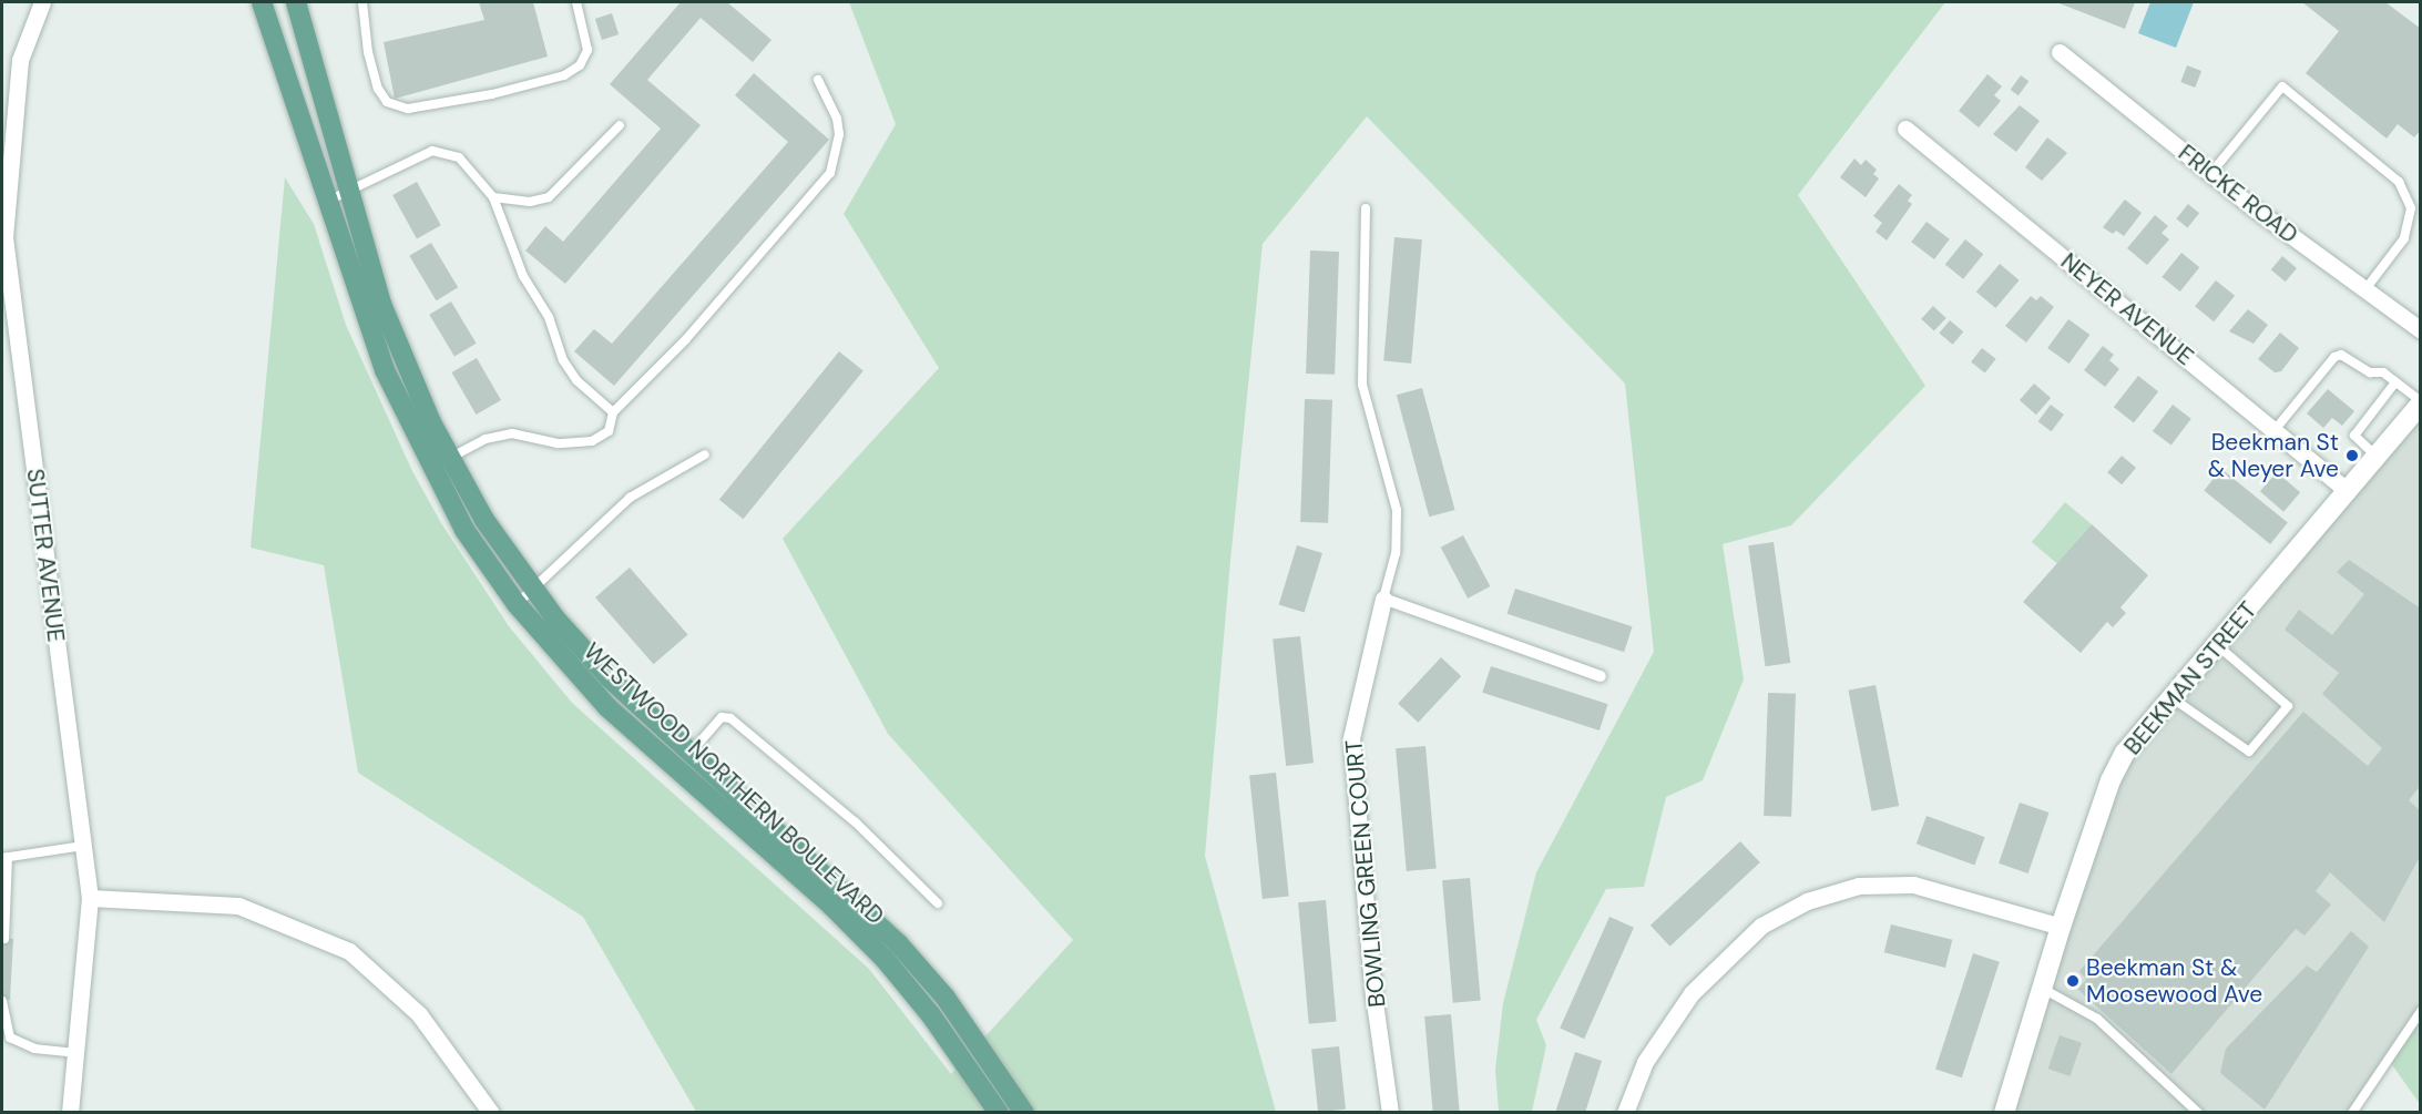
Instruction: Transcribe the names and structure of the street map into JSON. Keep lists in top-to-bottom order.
{
  "streets": {
    "main road": ["BEEKMAN STREET", "WESTWOOD NORTHERN BOULEVARD"],
    "street": [
      "FRICKE ROAD",
      "NEYER AVENUE",
      "SUTTER AVENUE",
      "BOWLING GREEN COURT"
    ]
  },
  "crossings": [
    ["NEYER AVENUE", "BEEKMAN STREET"]
  ],
  "places": ["Beekman St & Neyer Ave", "Beekman St & Moosewood Ave"]
}
